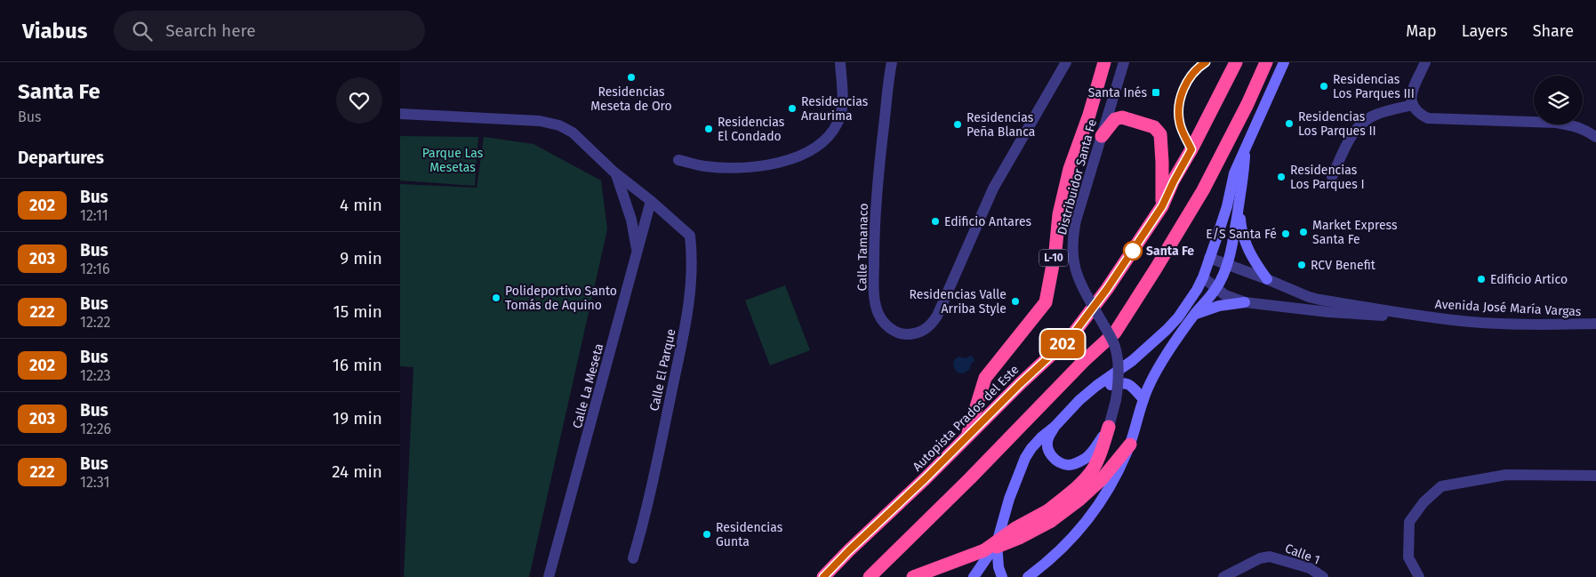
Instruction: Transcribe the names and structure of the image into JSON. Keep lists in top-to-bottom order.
{
  "streets": {
    "highway": ["L-10", "Autopista Prados del Este"],
    "street": [
      "Distribuidor Santa Fe",
      "Calle Tamanaco",
      "Avenida José María Vargas",
      "Calle El Parque",
      "Calle La Meseta",
      "Calle 1"
    ]
  },
  "crossings": [
    ["L-10", "Autopista Prados del Este"],
    ["Calle El Parque", "Calle La Meseta"]
  ],
  "parks": ["Parque Las Mesetas"],
  "places": {
    "other": [
      "Residencias Meseta de Oro",
      "Residencias Los Parques III",
      "Residencias Araurima",
      "Residencias Los Parques II",
      "Residencias Peña Blanca",
      "Residencias El Condado",
      "Residencias Los Parques I",
      "Edificio Antares",
      "Market Express Santa Fe",
      "E/S Santa Fé",
      "Santa Fe",
      "RCV Benefit",
      "Edificio Artico",
      "Polideportivo Santo Tomás de Aquino",
      "Residencias Valle Arriba Style",
      "Residencias Gunta"
    ],
    "transit": ["Santa Inés"]
  },
  "lines": ["bus line 202"],
  "page": {
    "header": "Viabus",
    "search": "Search here",
    "nav": ["Map", "Layers", "Share"],
    "heading": [
      ["Santa Fe", "Bus"],
      "Departures"
    ],
    "on_map": "202",
    "list": [
      {
        "mark": "202",
        "name": "Bus",
        "note": "12:11",
        "value": "4 min"
      },
      {
        "mark": "203",
        "name": "Bus",
        "note": "12:16",
        "value": "9 min"
      },
      {
        "mark": "222",
        "name": "Bus",
        "note": "12:22",
        "value": "15 min"
      },
      {
        "mark": "202",
        "name": "Bus",
        "note": "12:23",
        "value": "16 min"
      },
      {
        "mark": "203",
        "name": "Bus",
        "note": "12:26",
        "value": "19 min"
      },
      {
        "mark": "222",
        "name": "Bus",
        "note": "12:31",
        "value": "24 min"
      }
    ]
  }
}
